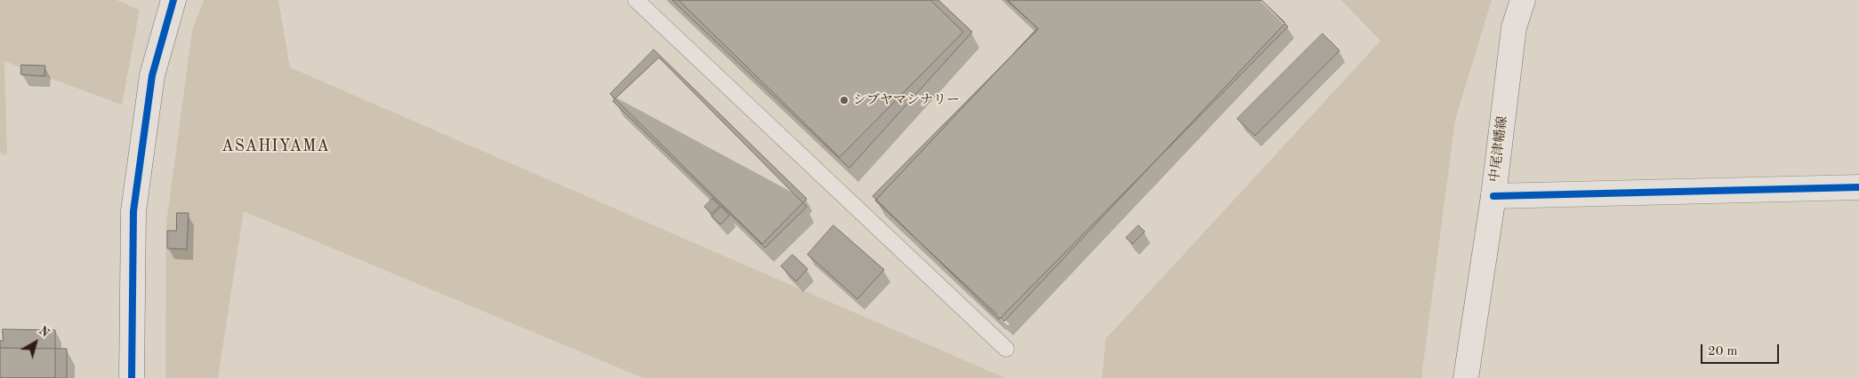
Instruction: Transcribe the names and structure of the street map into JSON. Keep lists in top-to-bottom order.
{
  "streets": {
    "street": ["中尾津幡線"]
  },
  "districts": ["ASAHIYAMA"],
  "places": ["シブヤマシナリー"],
  "scale_bar": "20 m",
  "north": "top right"
}
